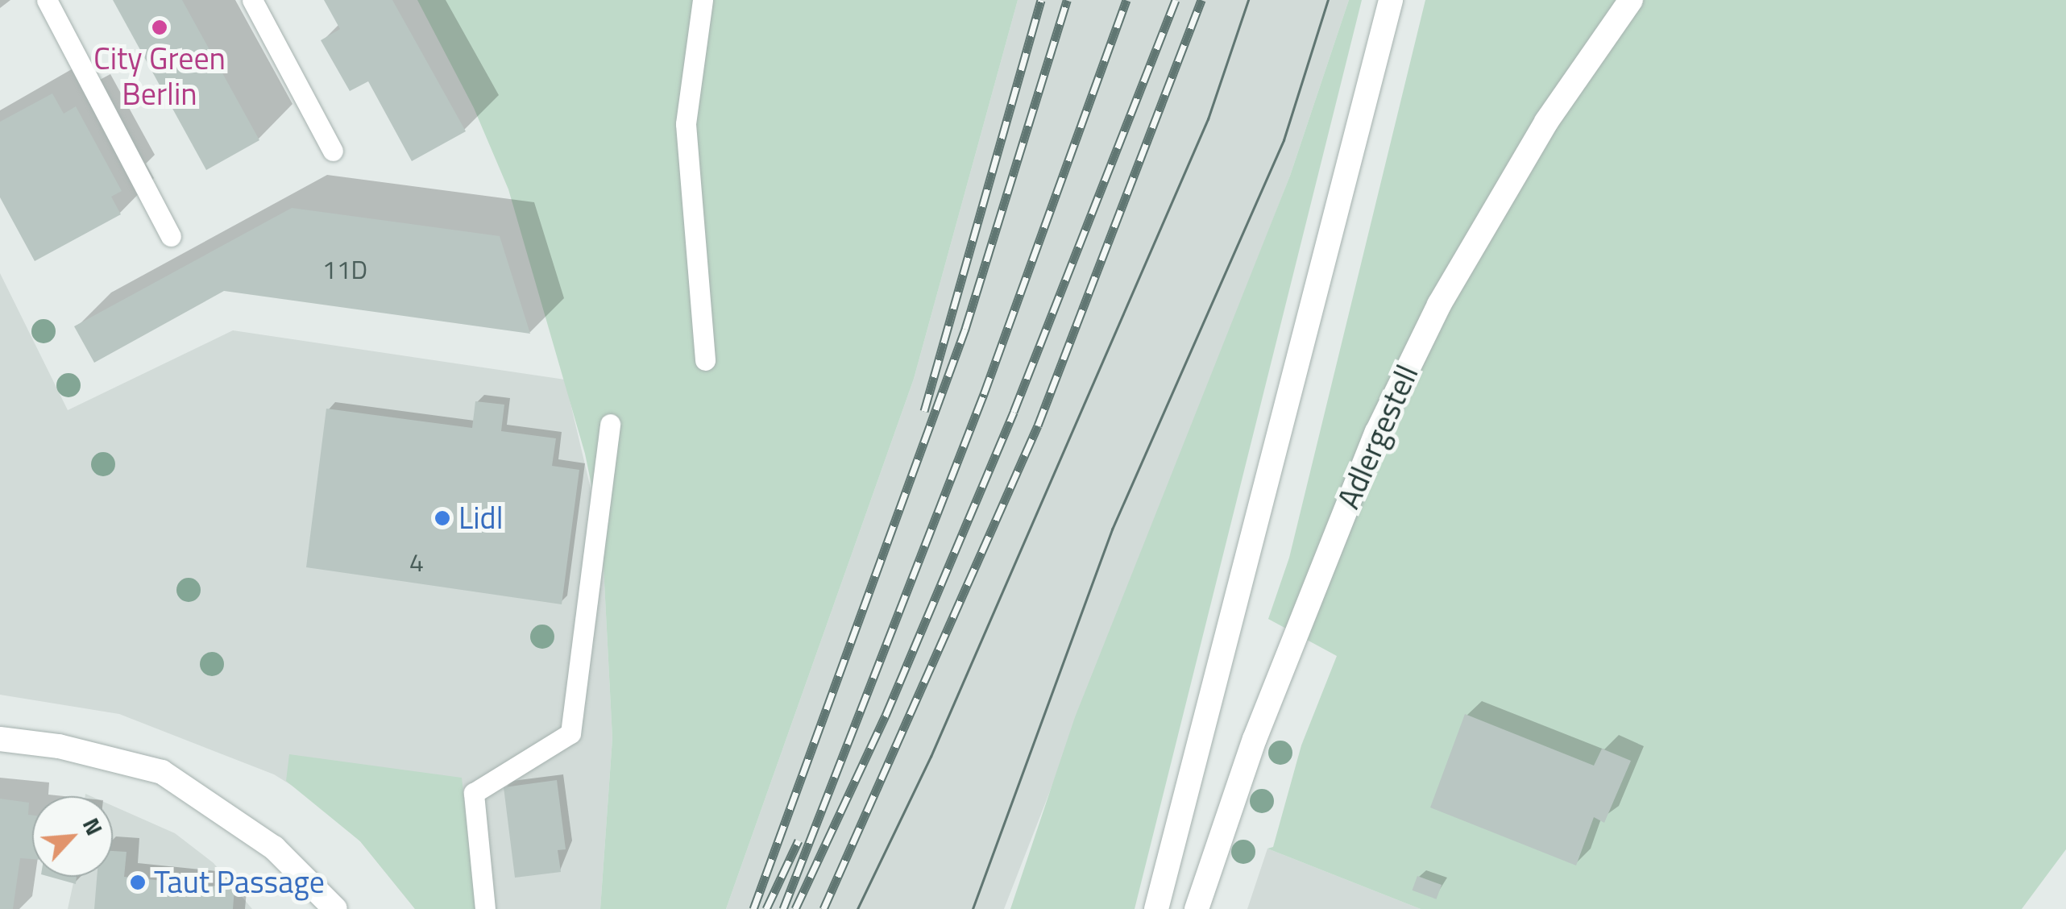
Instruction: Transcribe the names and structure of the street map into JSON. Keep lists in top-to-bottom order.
{
  "streets": {
    "main road": ["Adlergestell"]
  },
  "places": ["City Green Berlin", "Lidl", "Taut Passage"],
  "house_numbers": ["11D", "4"],
  "north": "top right"
}
